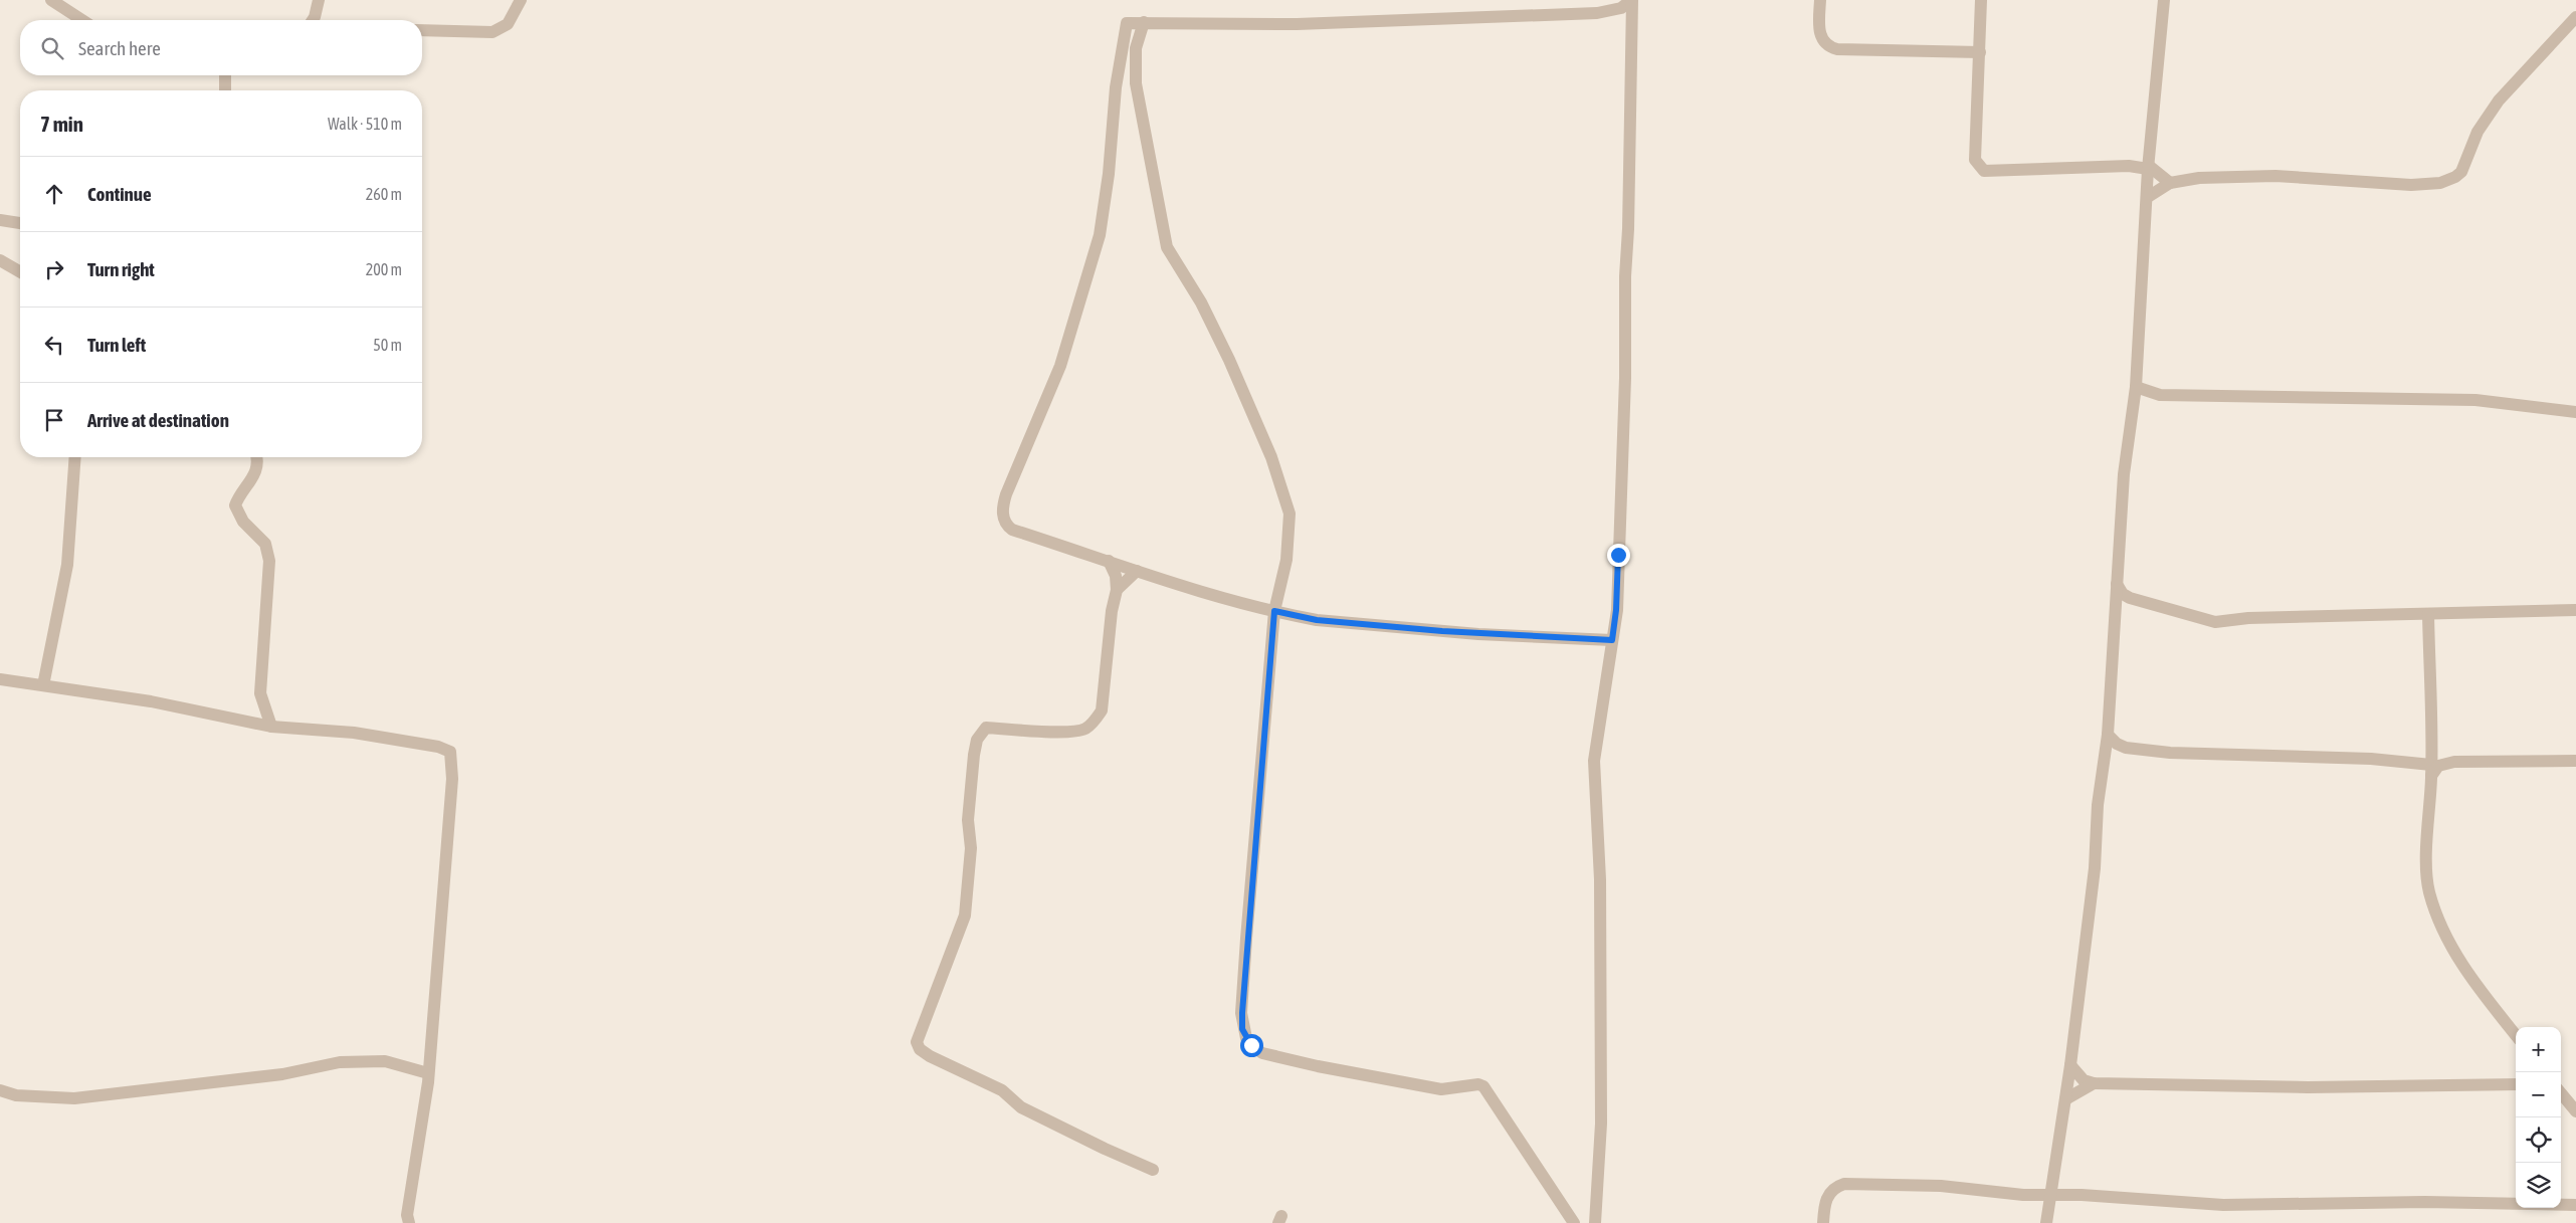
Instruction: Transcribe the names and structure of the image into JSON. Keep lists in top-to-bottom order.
{
  "page": {
    "search": "Search here",
    "heading": ["7 min", "Walk · 510 m"],
    "list": [
      ["Continue", "260 m"],
      ["Turn right", "200 m"],
      ["Turn left", "50 m"],
      "Arrive at destination"
    ],
    "map_buttons": ["+", "−"]
  }
}
